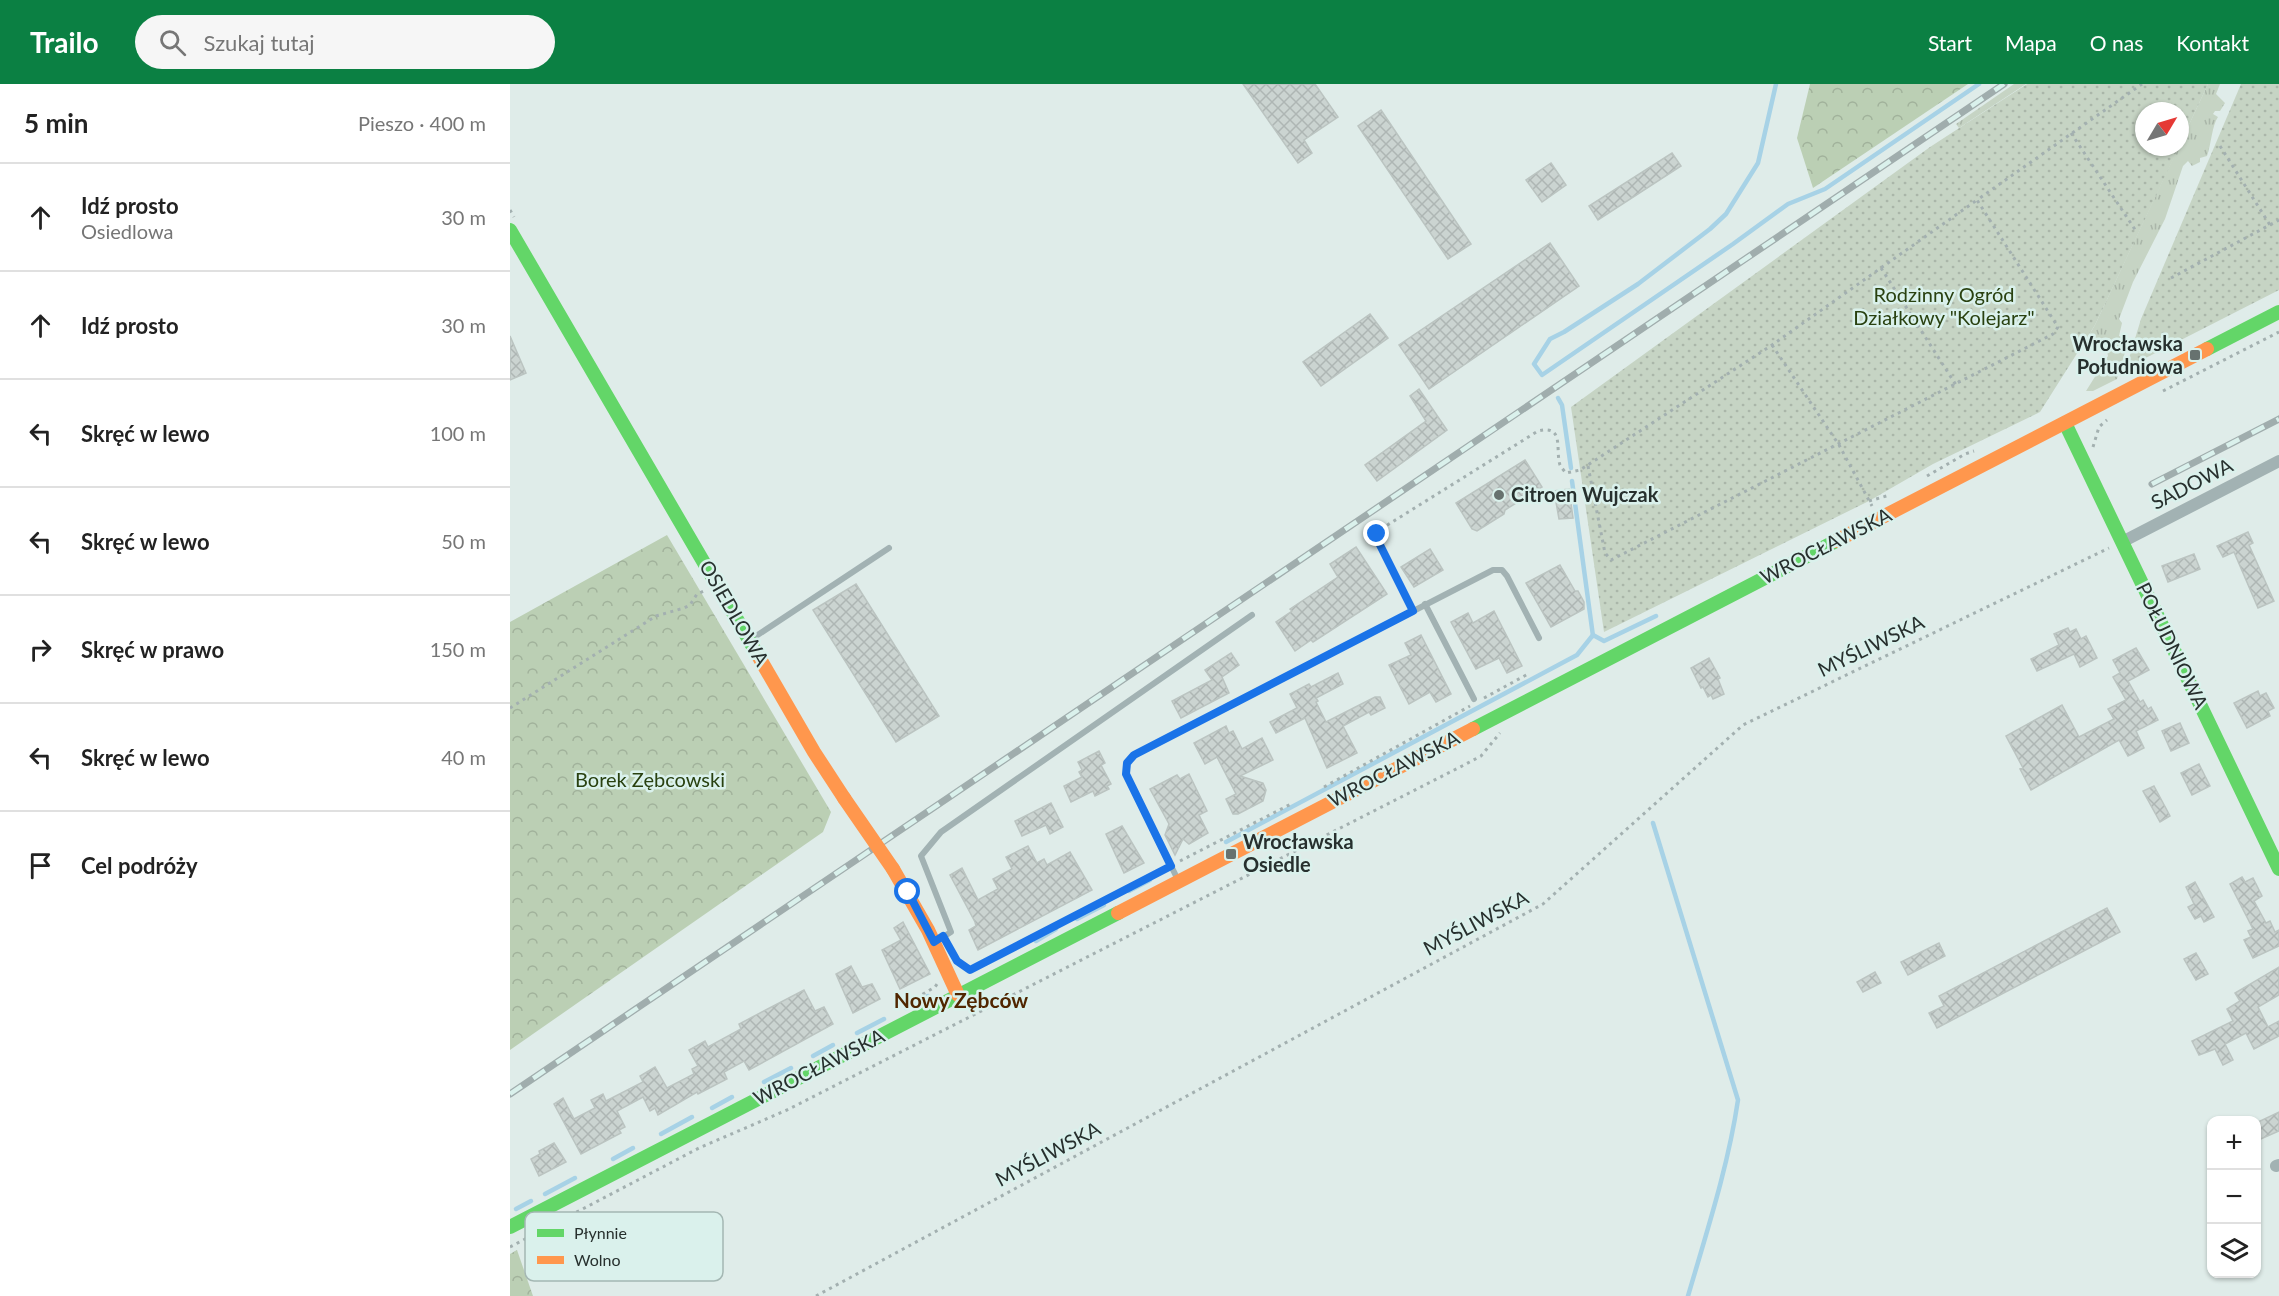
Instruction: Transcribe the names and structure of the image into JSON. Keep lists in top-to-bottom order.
{
  "streets": {
    "main road": ["WROCŁAWSKA", "OSIEDLOWA", "POŁUDNIOWA"],
    "street": ["SADOWA"],
    "path": ["MYŚLIWSKA"]
  },
  "crossings": [
    ["SADOWA", "MYŚLIWSKA"],
    ["SADOWA", "POŁUDNIOWA"],
    ["WROCŁAWSKA", "OSIEDLOWA"],
    ["WROCŁAWSKA", "POŁUDNIOWA"],
    ["MYŚLIWSKA", "POŁUDNIOWA"]
  ],
  "districts": ["Nowy Zębców"],
  "parks": ["Rodzinny Ogród Działkowy \"Kolejarz\"", "Borek Zębcowski"],
  "places": {
    "transit": ["Wrocławska Południowa", "Wrocławska Osiedle"],
    "other": ["Citroen Wujczak"]
  },
  "legend": ["Płynnie", "Wolno"],
  "north": "top right",
  "page": {
    "header": "Trailo",
    "search": "Szukaj tutaj",
    "nav": [
      "Start",
      "Mapa",
      "O nas",
      "Kontakt"
    ],
    "heading": ["5 min", "Pieszo · 400 m"],
    "list": [
      ["Idź prosto", "Osiedlowa", "30 m"],
      ["Idź prosto", "30 m"],
      ["Skręć w lewo", "100 m"],
      ["Skręć w lewo", "50 m"],
      ["Skręć w prawo", "150 m"],
      ["Skręć w lewo", "40 m"],
      "Cel podróży"
    ],
    "map_buttons": ["+", "−"]
  }
}
